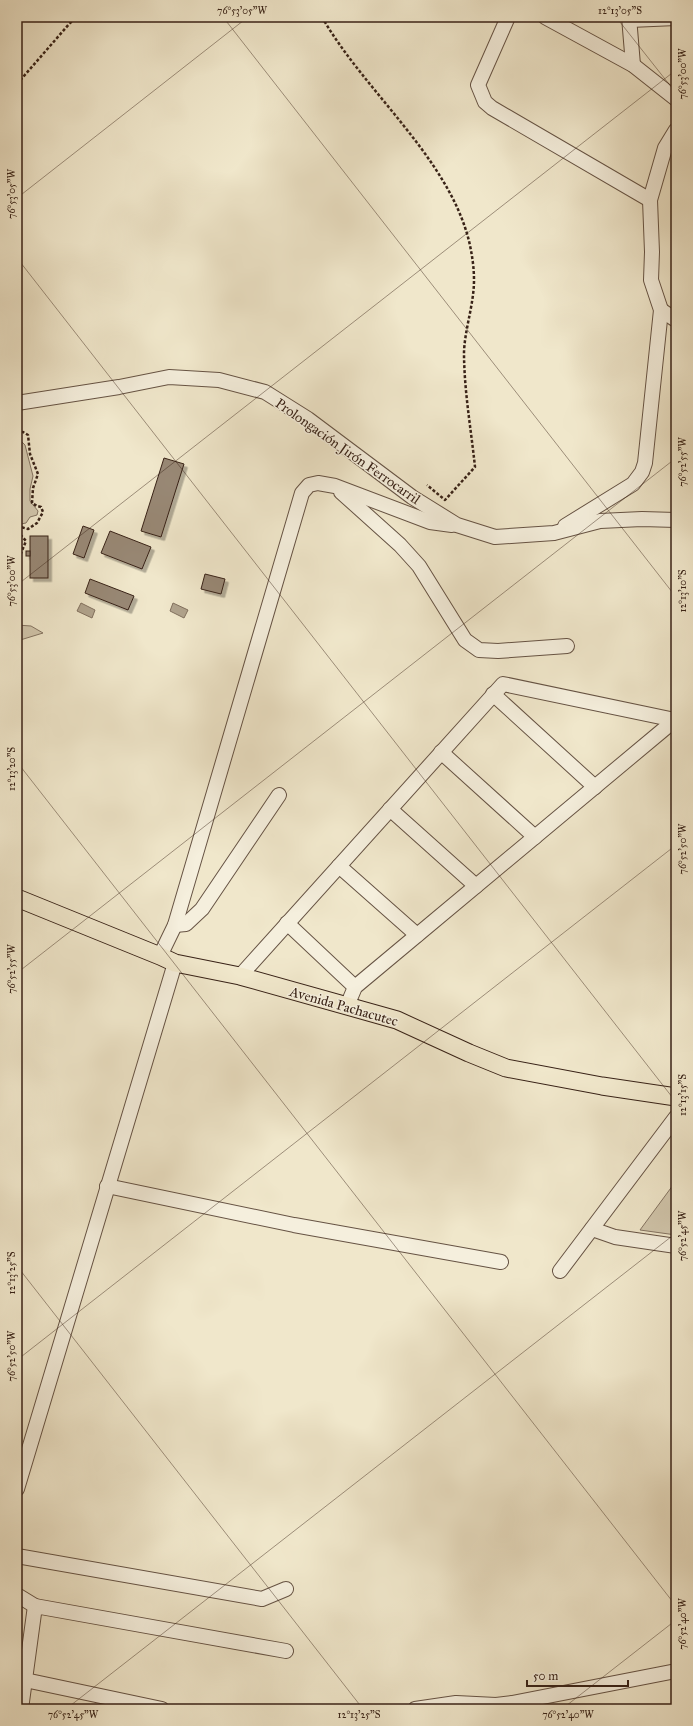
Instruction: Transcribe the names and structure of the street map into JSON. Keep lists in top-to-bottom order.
{
  "streets": {
    "main road": ["Avenida Pachacutec"],
    "street": ["Prolongación Jirón Ferrocarril"]
  },
  "scale_bar": "50 m",
  "coordinates": [
    "76°53'05\"W",
    "12°13'05\"S",
    "76°53'00\"W",
    "76°52'55\"W",
    "12°13'10\"S",
    "12°13'20\"S",
    "76°52'50\"W",
    "12°13'15\"S",
    "76°52'45\"W",
    "12°13'25\"S",
    "76°52'40\"W"
  ]
}
